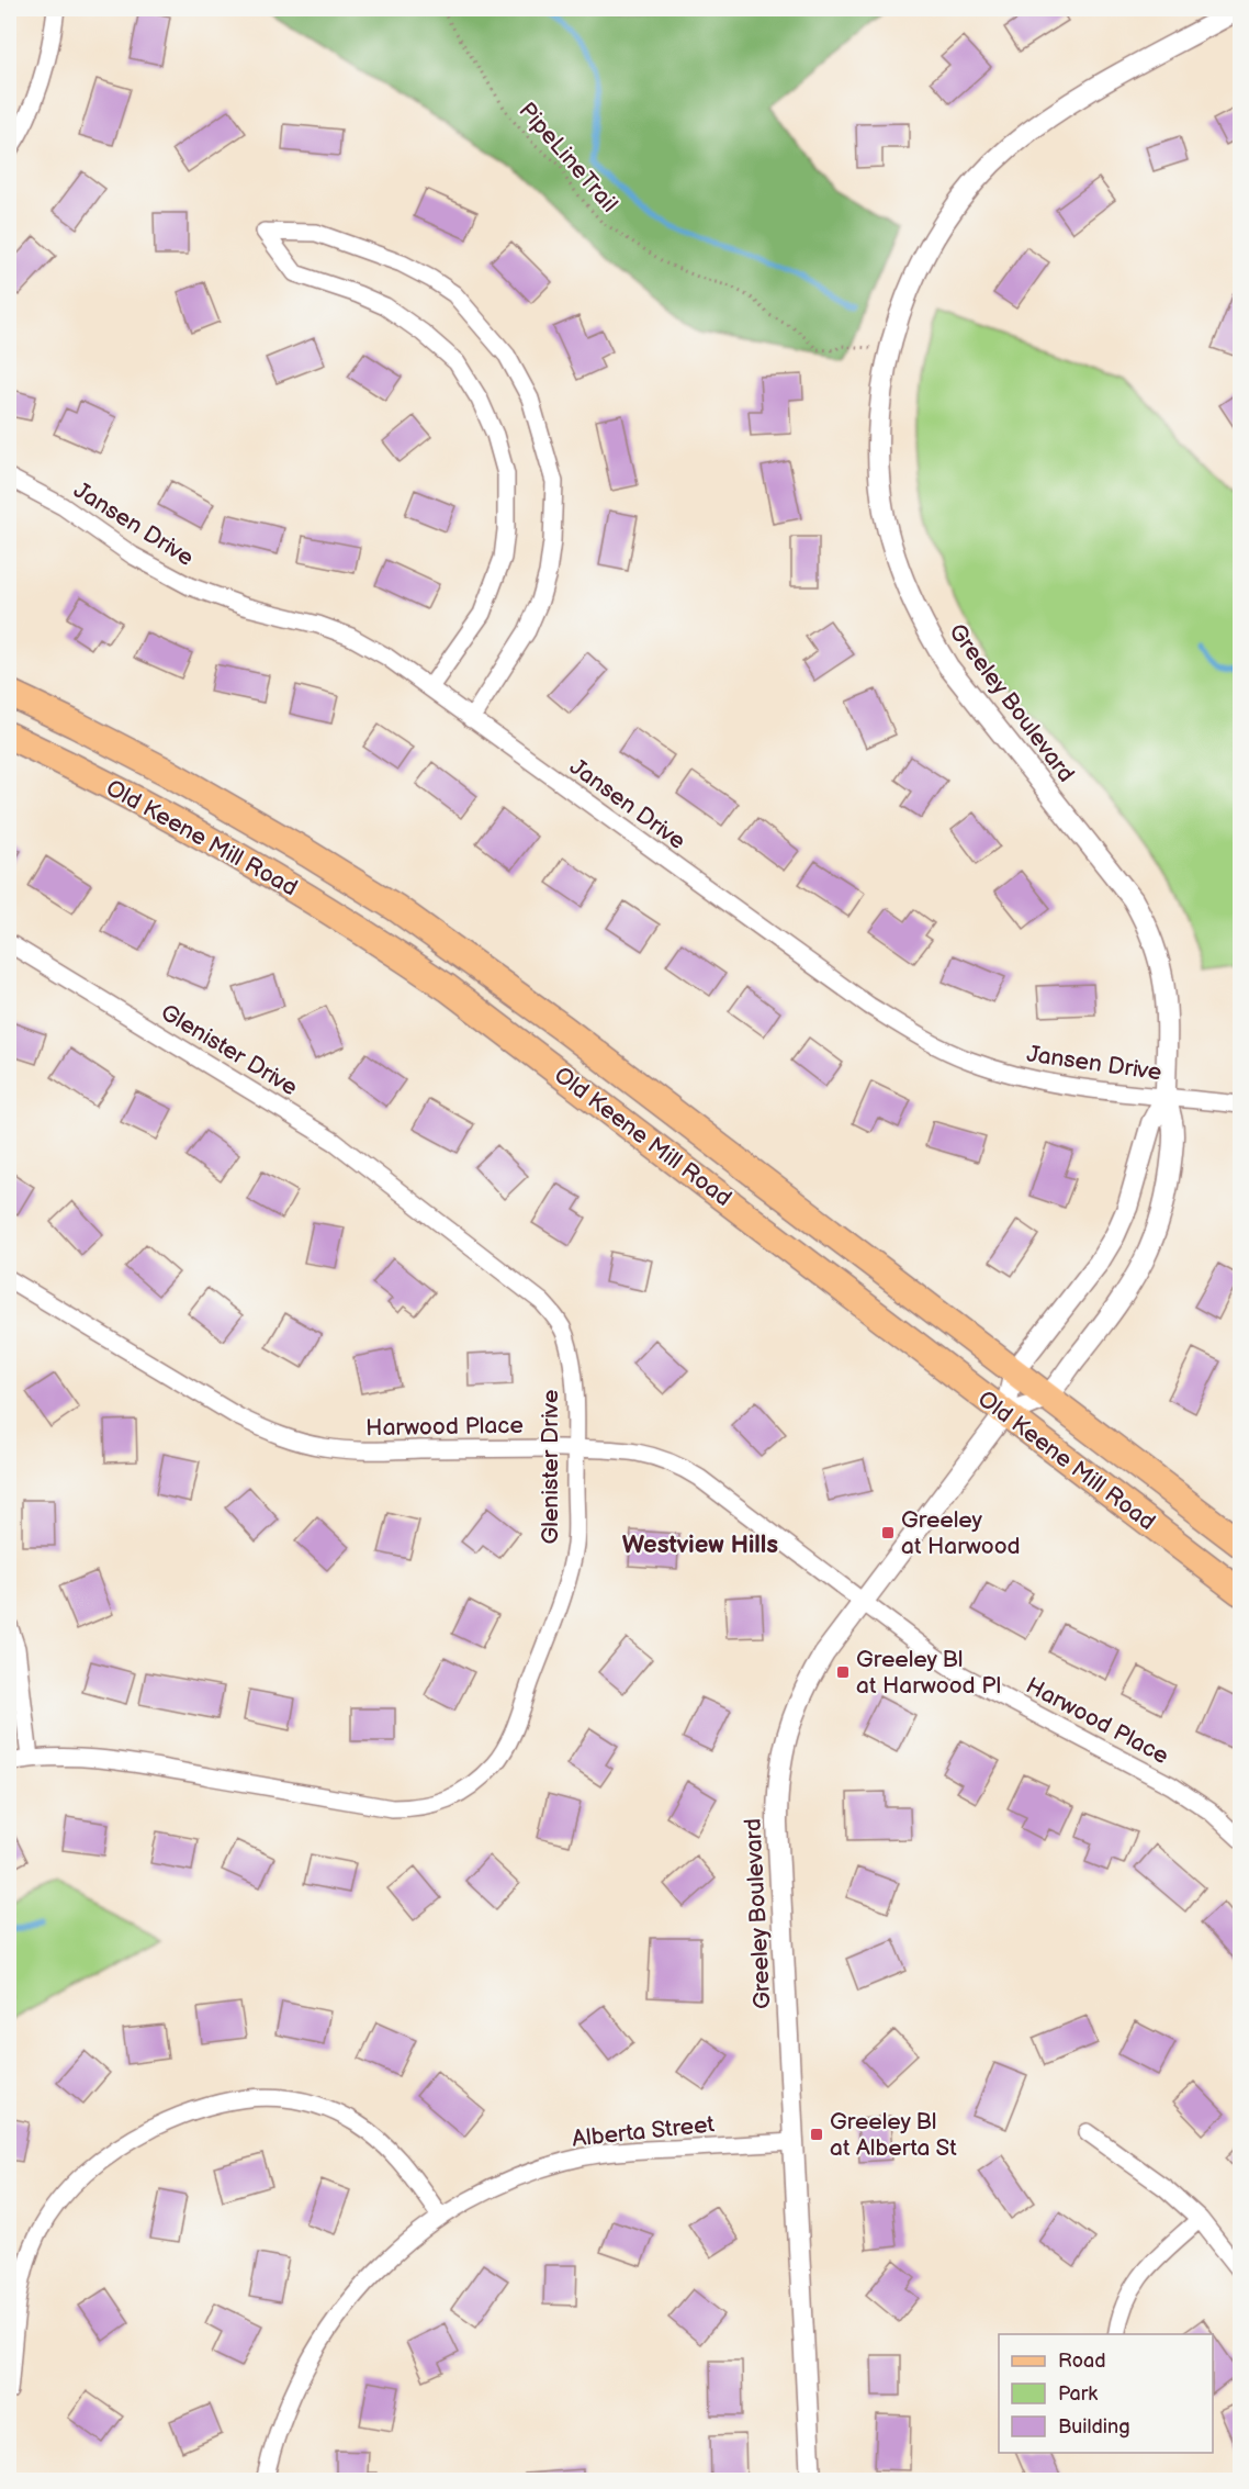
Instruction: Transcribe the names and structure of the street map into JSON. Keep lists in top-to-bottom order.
{
  "streets": {
    "main road": ["Old Keene Mill Road"],
    "street": [
      "Jansen Drive",
      "Greeley Boulevard",
      "Glenister Drive",
      "Harwood Place",
      "Alberta Street"
    ],
    "path": ["PipeLineTrail"]
  },
  "crossings": [
    ["PipeLineTrail", "Greeley Boulevard"],
    ["Jansen Drive", "Greeley Boulevard"],
    ["Greeley Boulevard", "Old Keene Mill Road"],
    ["Greeley Boulevard", "Harwood Place"],
    ["Greeley Boulevard", "Alberta Street"],
    ["Glenister Drive", "Harwood Place"]
  ],
  "districts": ["Westview Hills"],
  "places": {
    "transit": ["Greeley at Harwood", "Greeley Bl at Harwood Pl", "Greeley Bl at Alberta St"]
  },
  "legend": ["Road", "Park", "Building"]
}
